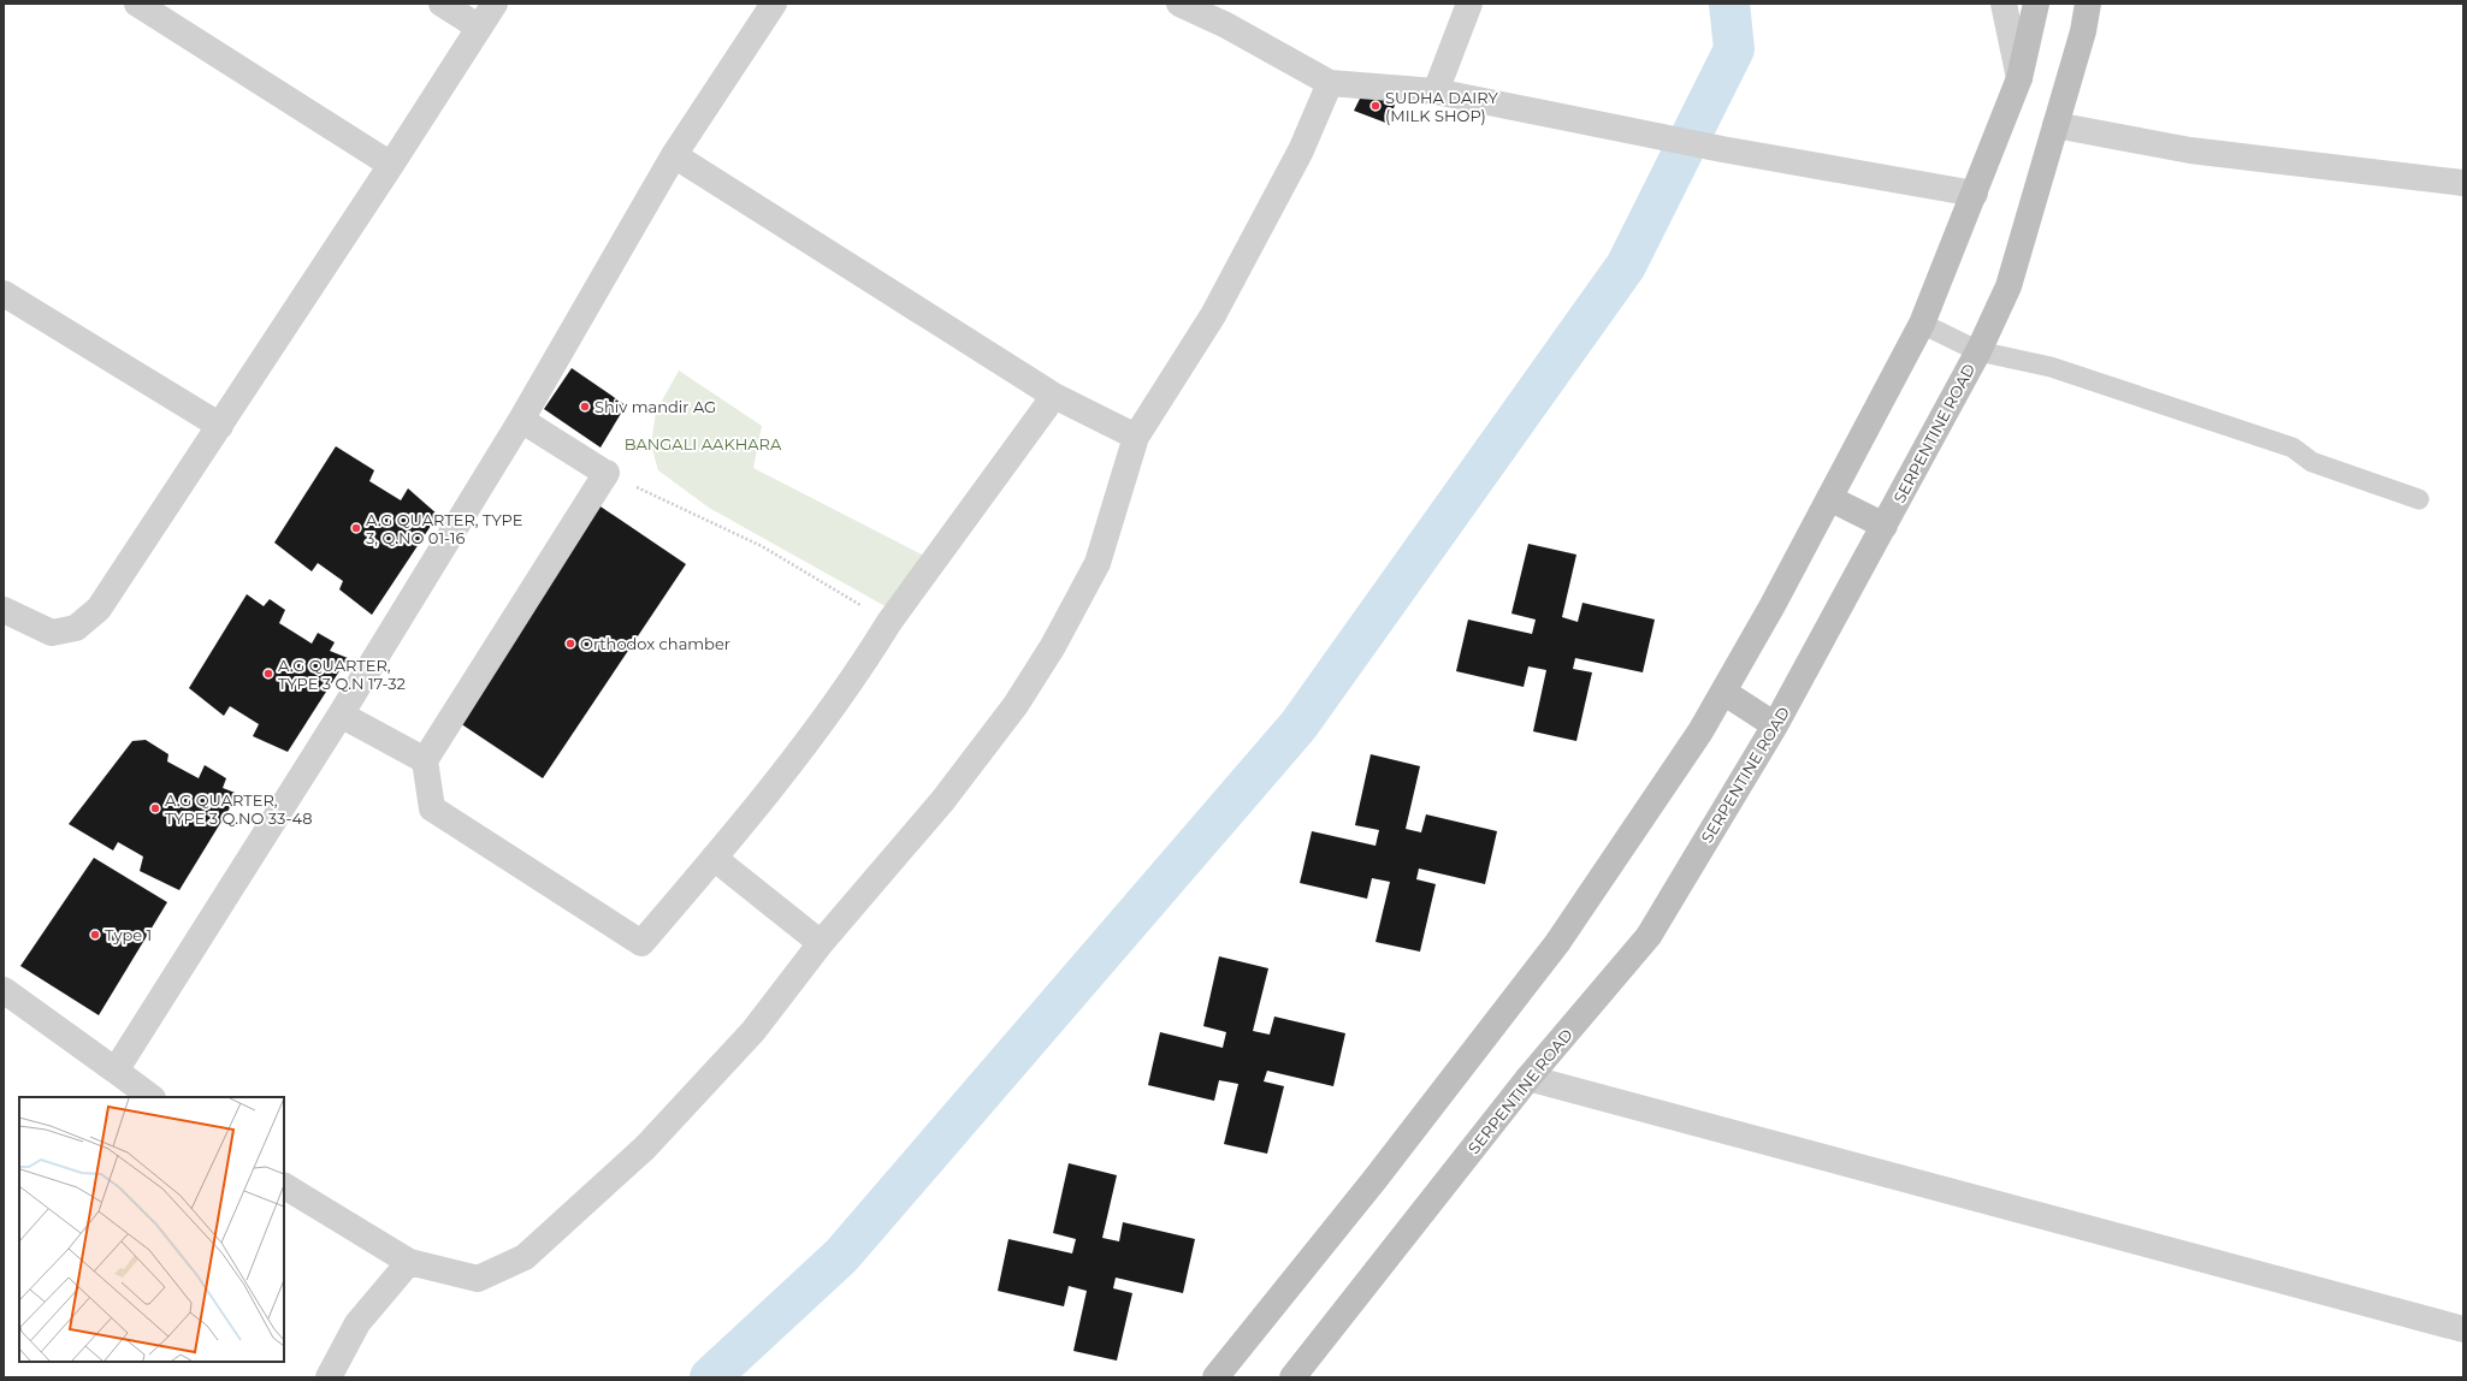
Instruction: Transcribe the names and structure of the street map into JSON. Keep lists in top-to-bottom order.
{
  "streets": {
    "main road": ["SERPENTINE ROAD"]
  },
  "parks": ["BANGALI AAKHARA"],
  "places": [
    "SUDHA DAIRY (MILK SHOP)",
    "Shiv mandir AG",
    "A.G QUARTER, TYPE 3, Q.NO 01-16",
    "Orthodox chamber",
    "A.G QUARTER, TYPE 3 Q.N 17-32",
    "A.G QUARTER, TYPE 3 Q.NO 33-48",
    "Type 1"
  ]
}
